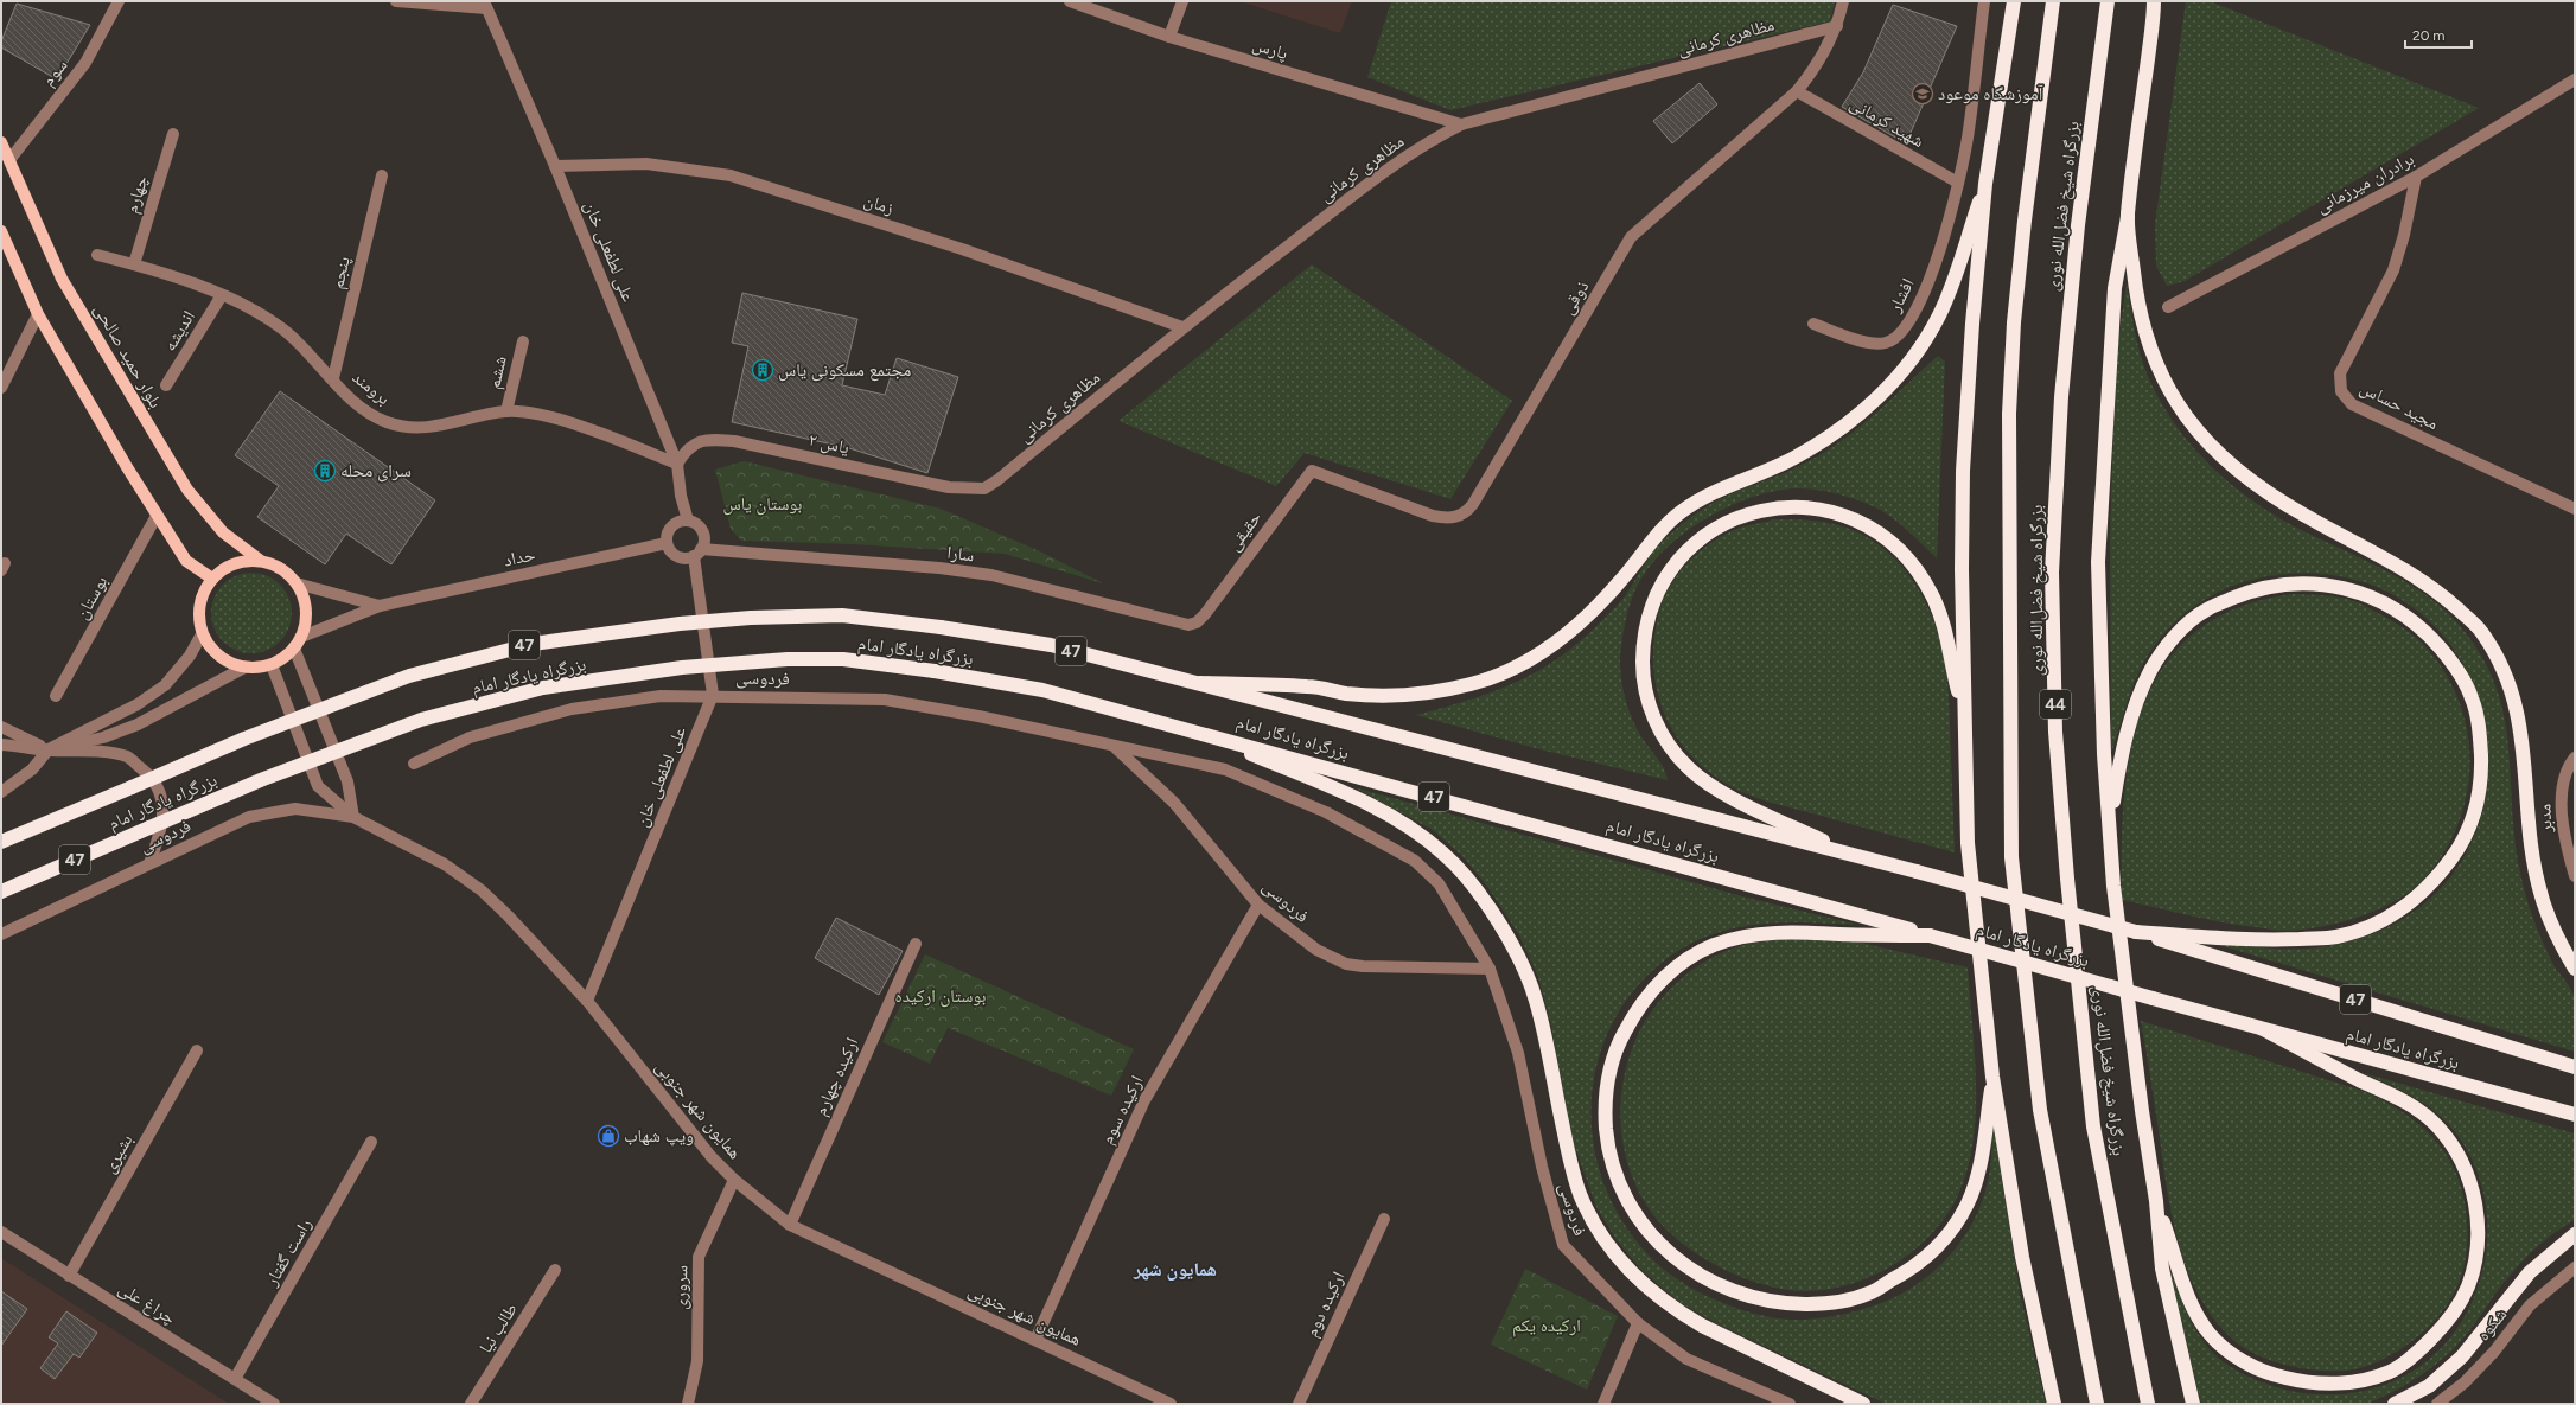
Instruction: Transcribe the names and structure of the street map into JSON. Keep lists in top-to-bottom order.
{
  "streets": {
    "highway": [
      "بزرگراه شیخ فضل‌الله نوری",
      "47",
      "بزرگراه یادگار امام",
      "44"
    ],
    "main road": ["بلوار حمید صالحی"],
    "street": [
      "مظاهری کرمانی",
      "پارس",
      "سوم",
      "شهید کرمانی",
      "برادران میرزمانی",
      "چهارم",
      "زمان",
      "علی لطفعلی خان",
      "پنجم",
      "افشار",
      "ذوقی",
      "اندیشه",
      "ششم",
      "برومند",
      "مجید حساس",
      "یاس ۲",
      "حقیقی",
      "سارا",
      "حداد",
      "بوستان",
      "فردوسی",
      "مدبر",
      "ارکیده چهارم",
      "همایون‌ شهر جنوبی",
      "ارکیده سوم",
      "بشیری",
      "راست گفتار",
      "سروری",
      "چراغ‌ علی",
      "ارکیده دوم",
      "شکوه",
      "طالب‌ نیا"
    ]
  },
  "crossings": [
    ["مظاهری کرمانی", "پارس"],
    ["مظاهری کرمانی", "زمان"],
    ["مظاهری کرمانی", "ذوقی"],
    ["مظاهری کرمانی", "یاس ۲"],
    ["سوم", "بلوار حمید صالحی"],
    ["شهید کرمانی", "افشار"],
    ["شهید کرمانی", "ذوقی"],
    ["برادران میرزمانی", "مجید حساس"],
    ["چهارم", "برومند"],
    ["زمان", "علی لطفعلی خان"],
    ["علی لطفعلی خان", "برومند"],
    ["علی لطفعلی خان", "یاس ۲"],
    ["علی لطفعلی خان", "سارا"],
    ["علی لطفعلی خان", "حداد"],
    ["علی لطفعلی خان", "فردوسی"],
    ["علی لطفعلی خان", "همایون‌ شهر جنوبی"],
    ["پنجم", "برومند"],
    ["ذوقی", "حقیقی"],
    ["اندیشه", "برومند"],
    ["بلوار حمید صالحی", "حداد"],
    ["ششم", "برومند"],
    ["برومند", "یاس ۲"],
    ["حقیقی", "سارا"],
    ["سارا", "حداد"],
    ["فردوسی", "همایون‌ شهر جنوبی"],
    ["فردوسی", "ارکیده سوم"],
    ["ارکیده چهارم", "همایون‌ شهر جنوبی"],
    ["همایون‌ شهر جنوبی", "ارکیده سوم"],
    ["همایون‌ شهر جنوبی", "سروری"],
    ["بشیری", "چراغ‌ علی"],
    ["راست گفتار", "چراغ‌ علی"]
  ],
  "districts": ["همایون شهر"],
  "parks": ["بوستان یاس", "بوستان ارکیده", "ارکیده یکم"],
  "places": {
    "school or university": ["آموزشگاه موعود"],
    "building": ["مجتمع مسکونی یاس", "سرای محله"],
    "shop": ["ویپ شهاب"]
  },
  "scale_bar": "20 m"
}
